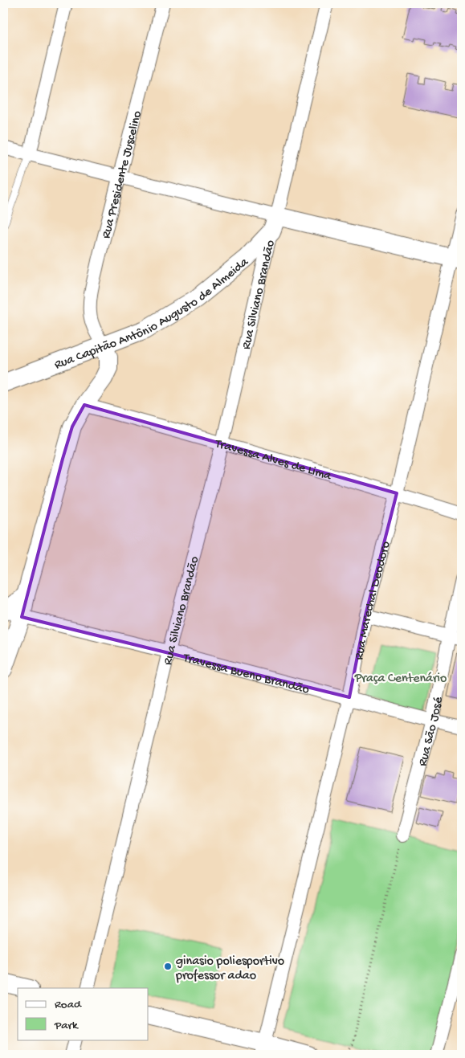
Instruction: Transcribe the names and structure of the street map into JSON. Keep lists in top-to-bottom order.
{
  "streets": {
    "street": [
      "Rua Presidente Juscelino",
      "Rua Silviano Brandão",
      "Rua Capitão Antônio Augusto de Almeida",
      "Travessa Alves de Lima",
      "Rua Marechal Deodoro",
      "Travessa Bueno Brandão",
      "Rua São José"
    ]
  },
  "crossings": [
    ["Rua Presidente Juscelino", "Rua Capitão Antônio Augusto de Almeida"],
    ["Rua Silviano Brandão", "Rua Capitão Antônio Augusto de Almeida"],
    ["Rua Silviano Brandão", "Travessa Alves de Lima"],
    ["Rua Silviano Brandão", "Travessa Bueno Brandão"],
    ["Travessa Alves de Lima", "Rua Marechal Deodoro"],
    ["Rua Marechal Deodoro", "Travessa Bueno Brandão"]
  ],
  "parks": ["Praça Centenário"],
  "places": ["ginasio poliesportivo professor adao"],
  "legend": ["Road", "Park"]
}
